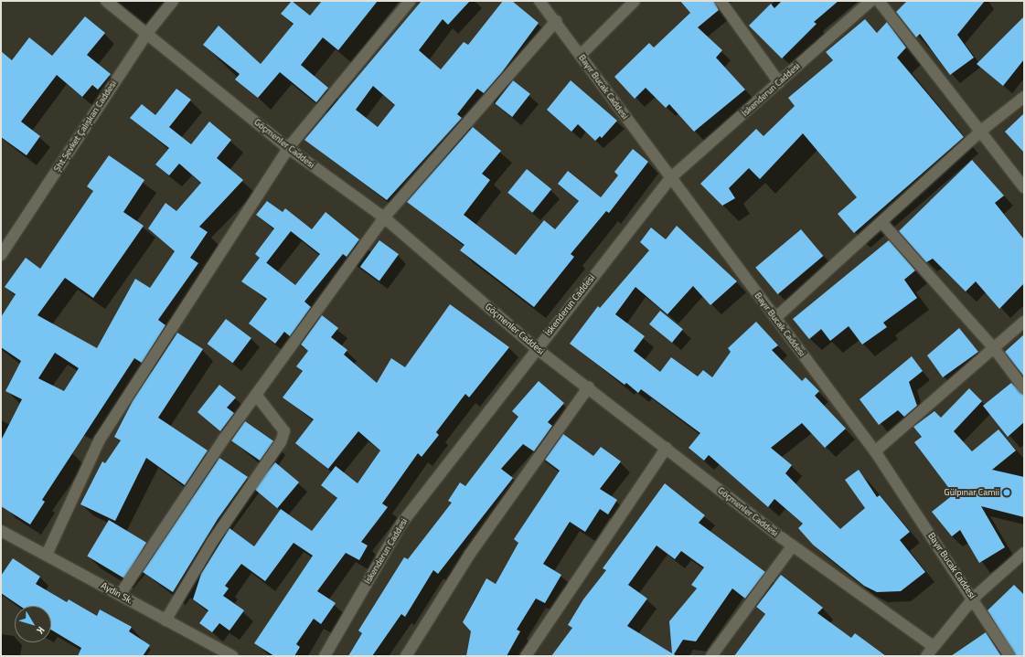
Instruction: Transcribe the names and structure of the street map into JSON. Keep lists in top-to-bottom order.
{
  "streets": {
    "street": [
      "Bayır Bucak Caddesi",
      "İskenderun Caddesi",
      "Şht.Şevket Çalışkan Caddesi",
      "Göçmenler Caddesi",
      "Aydin Sk."
    ]
  },
  "crossings": [
    ["Bayır Bucak Caddesi", "İskenderun Caddesi"],
    ["İskenderun Caddesi", "Göçmenler Caddesi"],
    ["Şht.Şevket Çalışkan Caddesi", "Göçmenler Caddesi"]
  ],
  "places": ["Gülpınar Camii"],
  "north": "bottom right"
}
